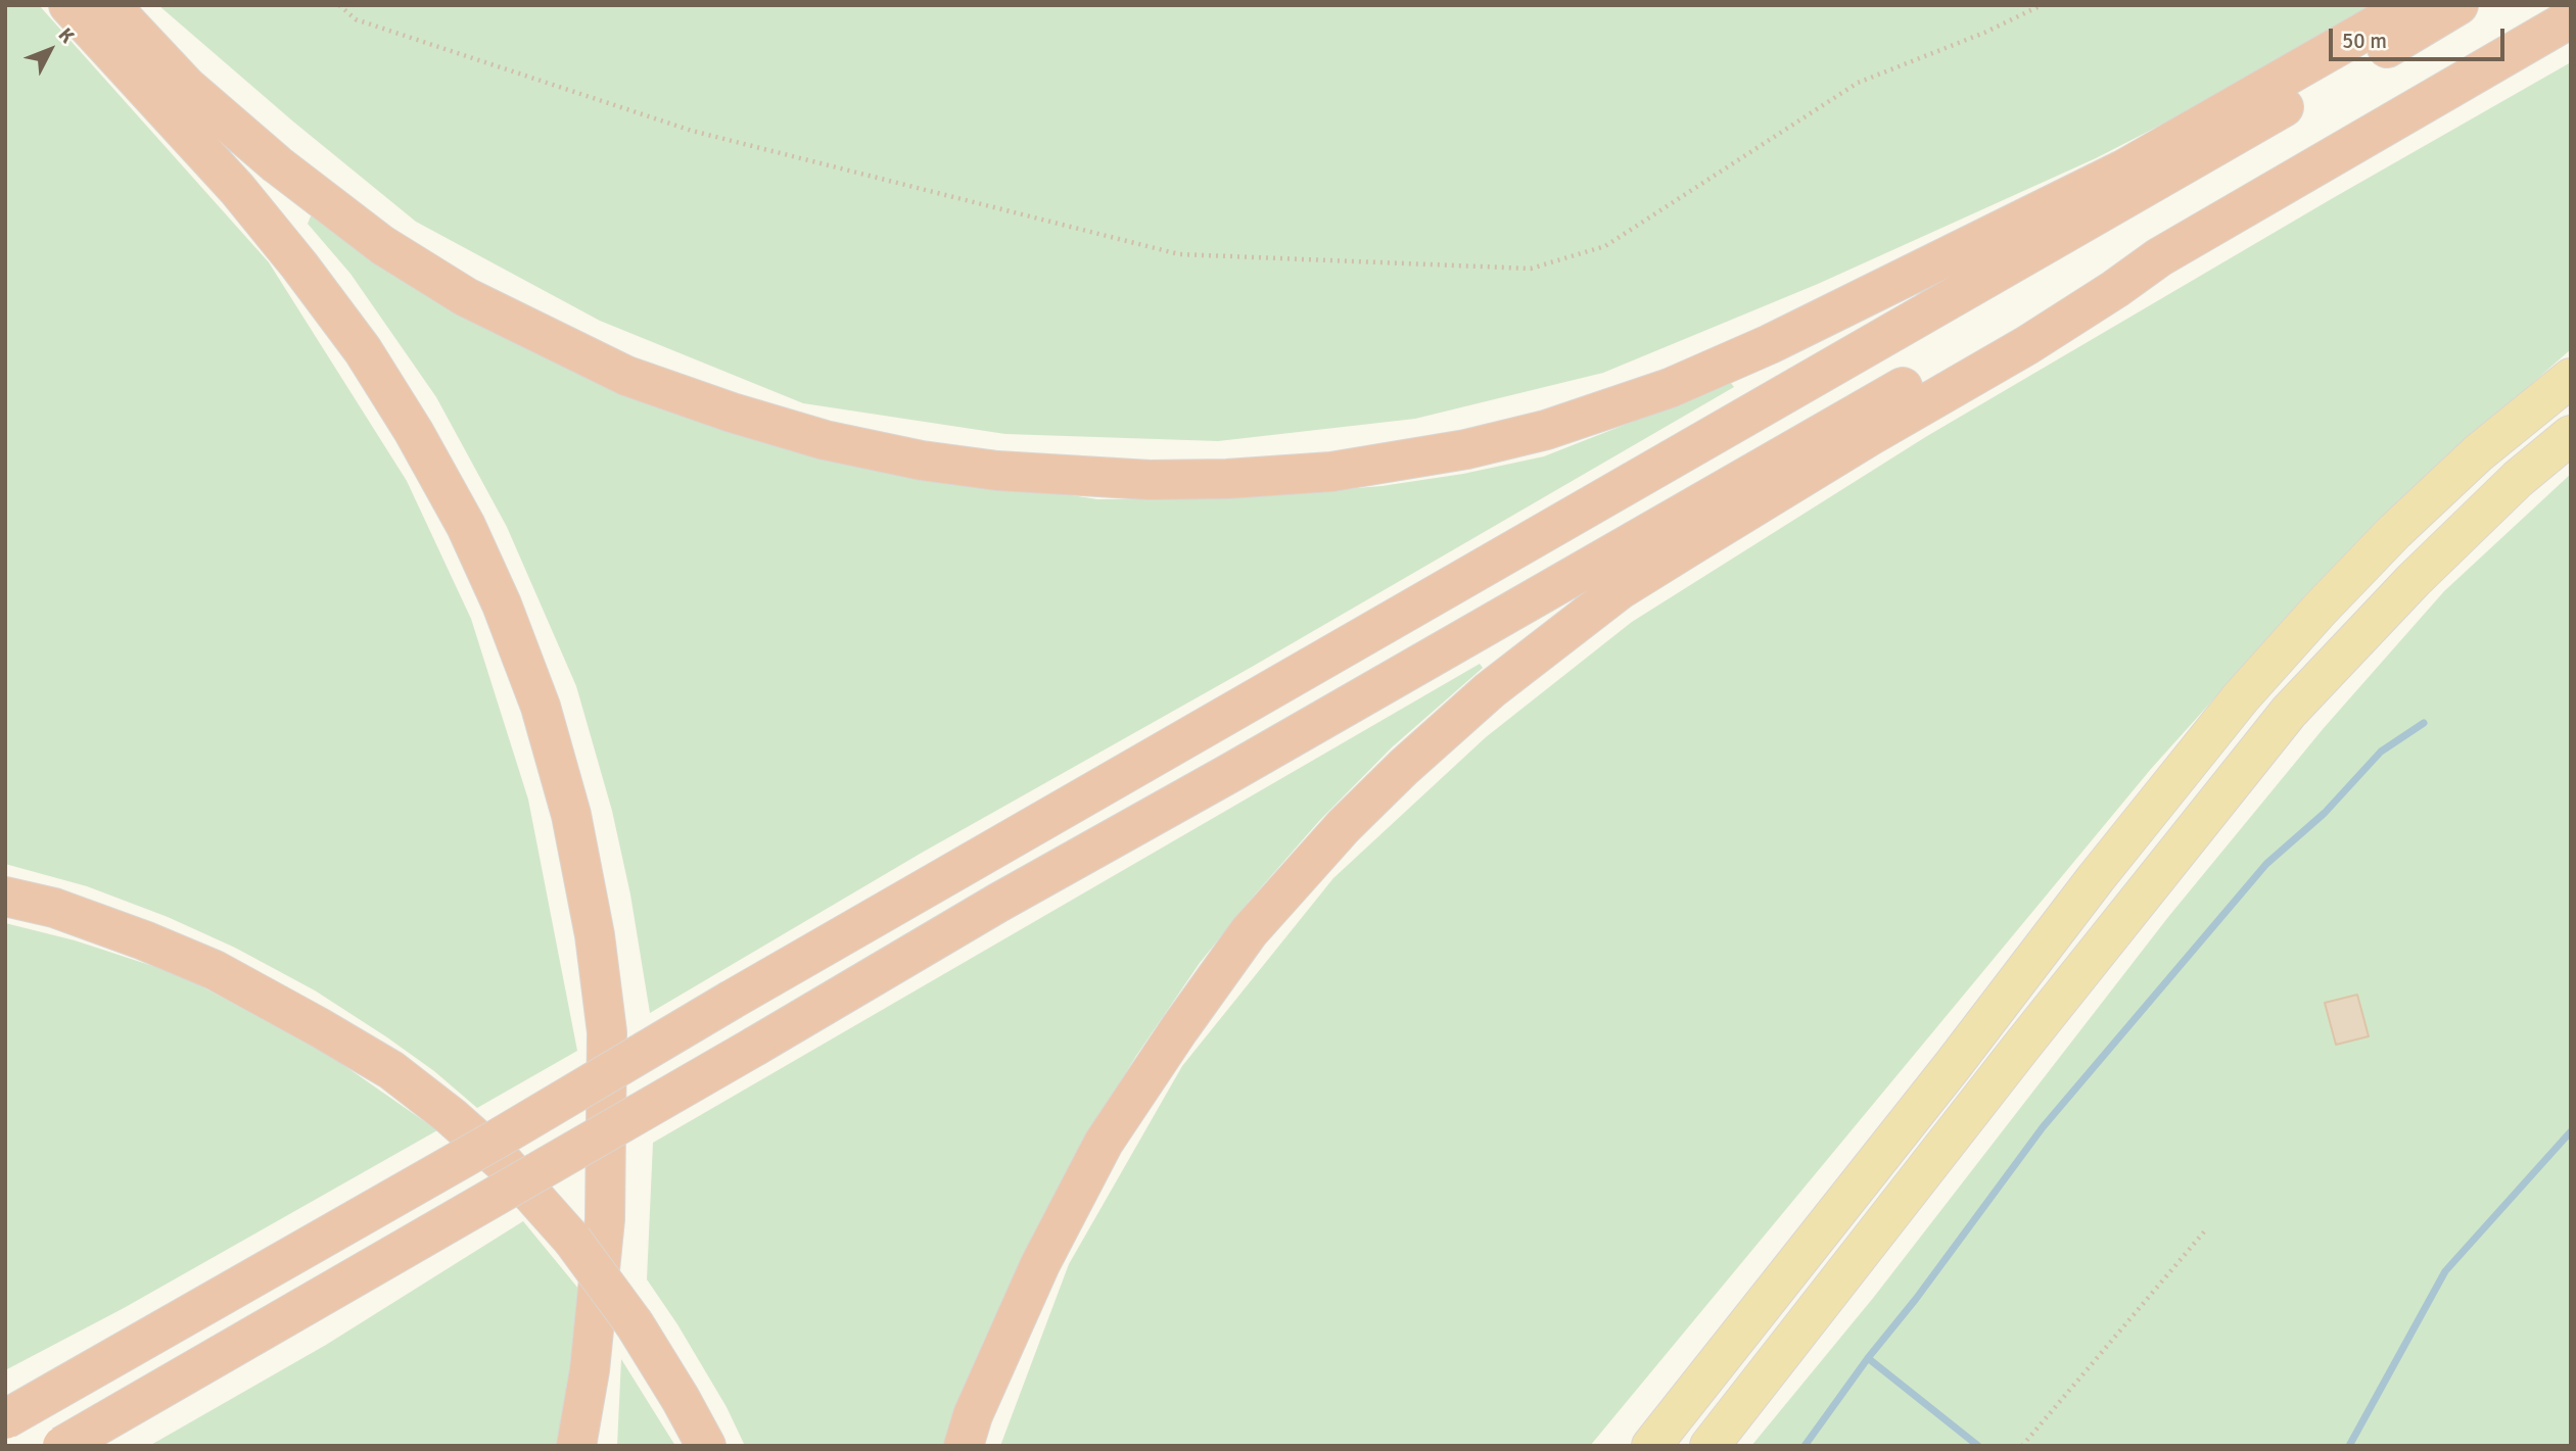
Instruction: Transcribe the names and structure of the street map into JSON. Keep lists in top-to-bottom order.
{
  "scale_bar": "50 m",
  "north": "top right"
}
